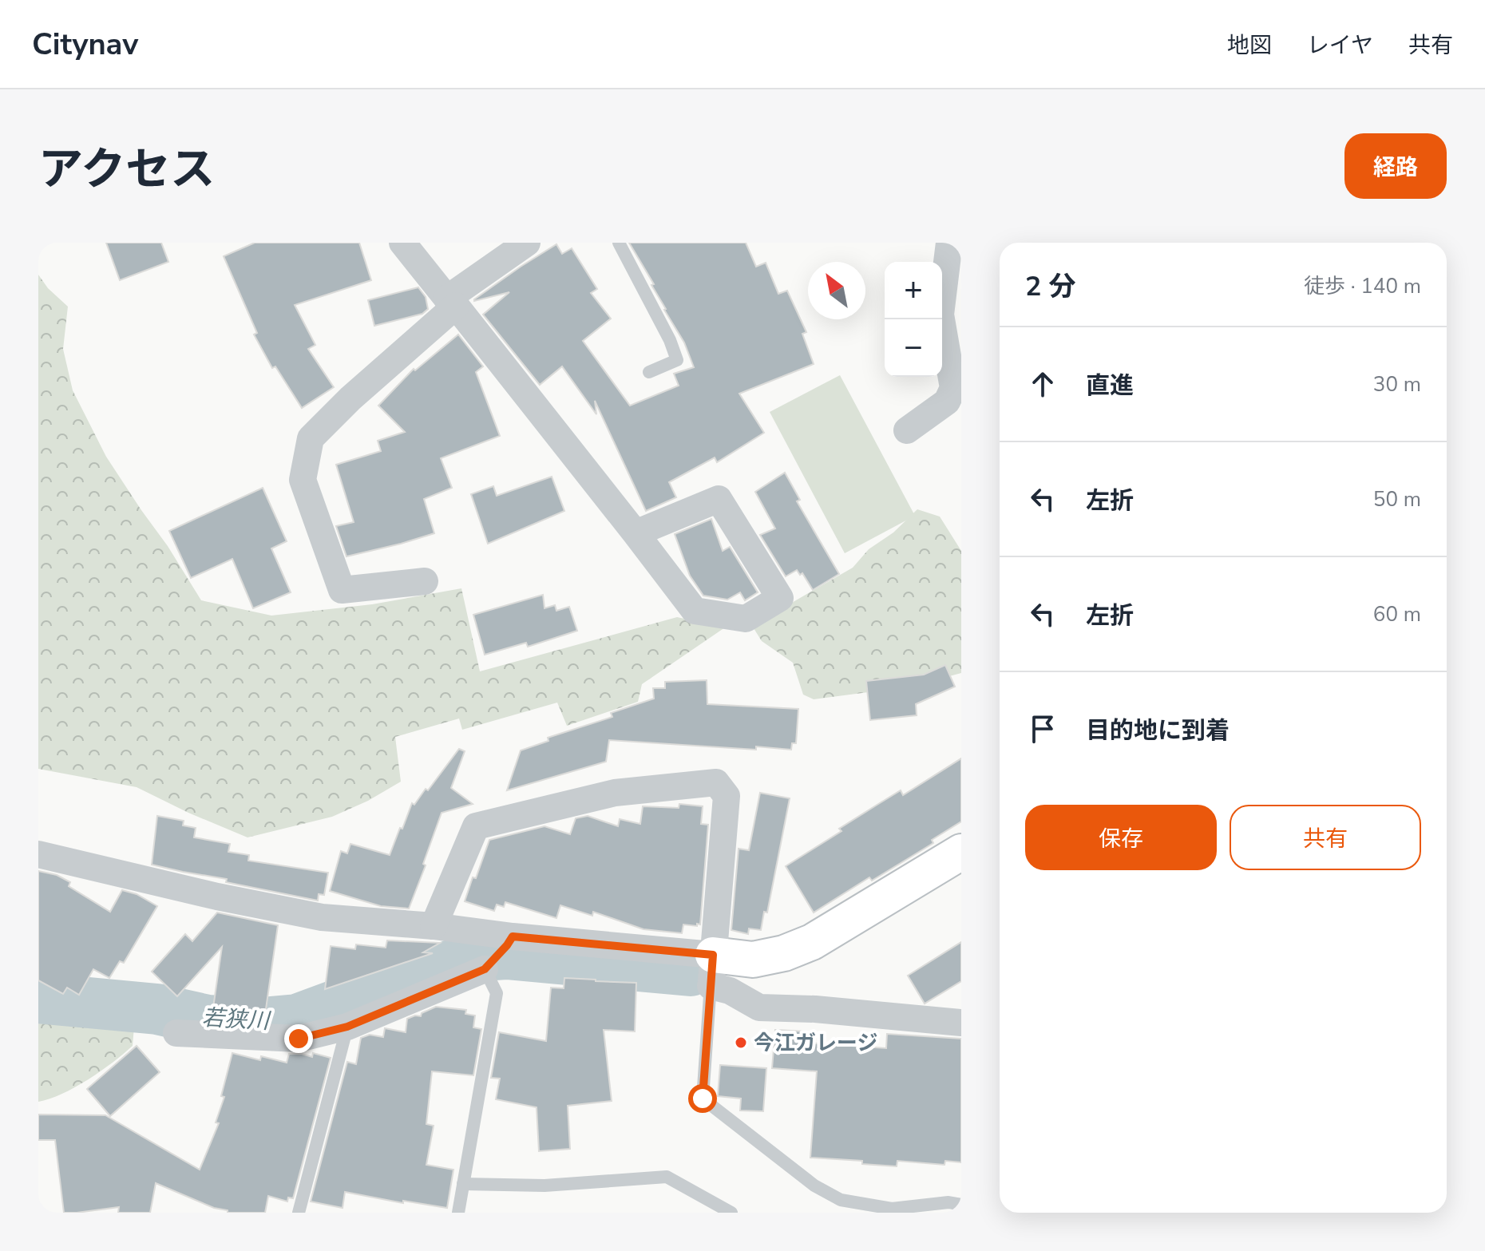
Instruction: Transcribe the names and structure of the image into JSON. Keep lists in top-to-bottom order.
{
  "water": ["若狭川"],
  "places": ["今江ガレージ"],
  "north": "top left",
  "page": {
    "header": "Citynav",
    "nav": ["地図", "レイヤ", "共有"],
    "title": "アクセス",
    "buttons": [
      "経路",
      ["保存", "共有"]
    ],
    "heading": ["2 分", "徒歩 · 140 m"],
    "map_buttons": ["+", "−"],
    "list": [
      ["直進", "30 m"],
      ["左折", "50 m"],
      ["左折", "60 m"],
      "目的地に到着"
    ]
  }
}
